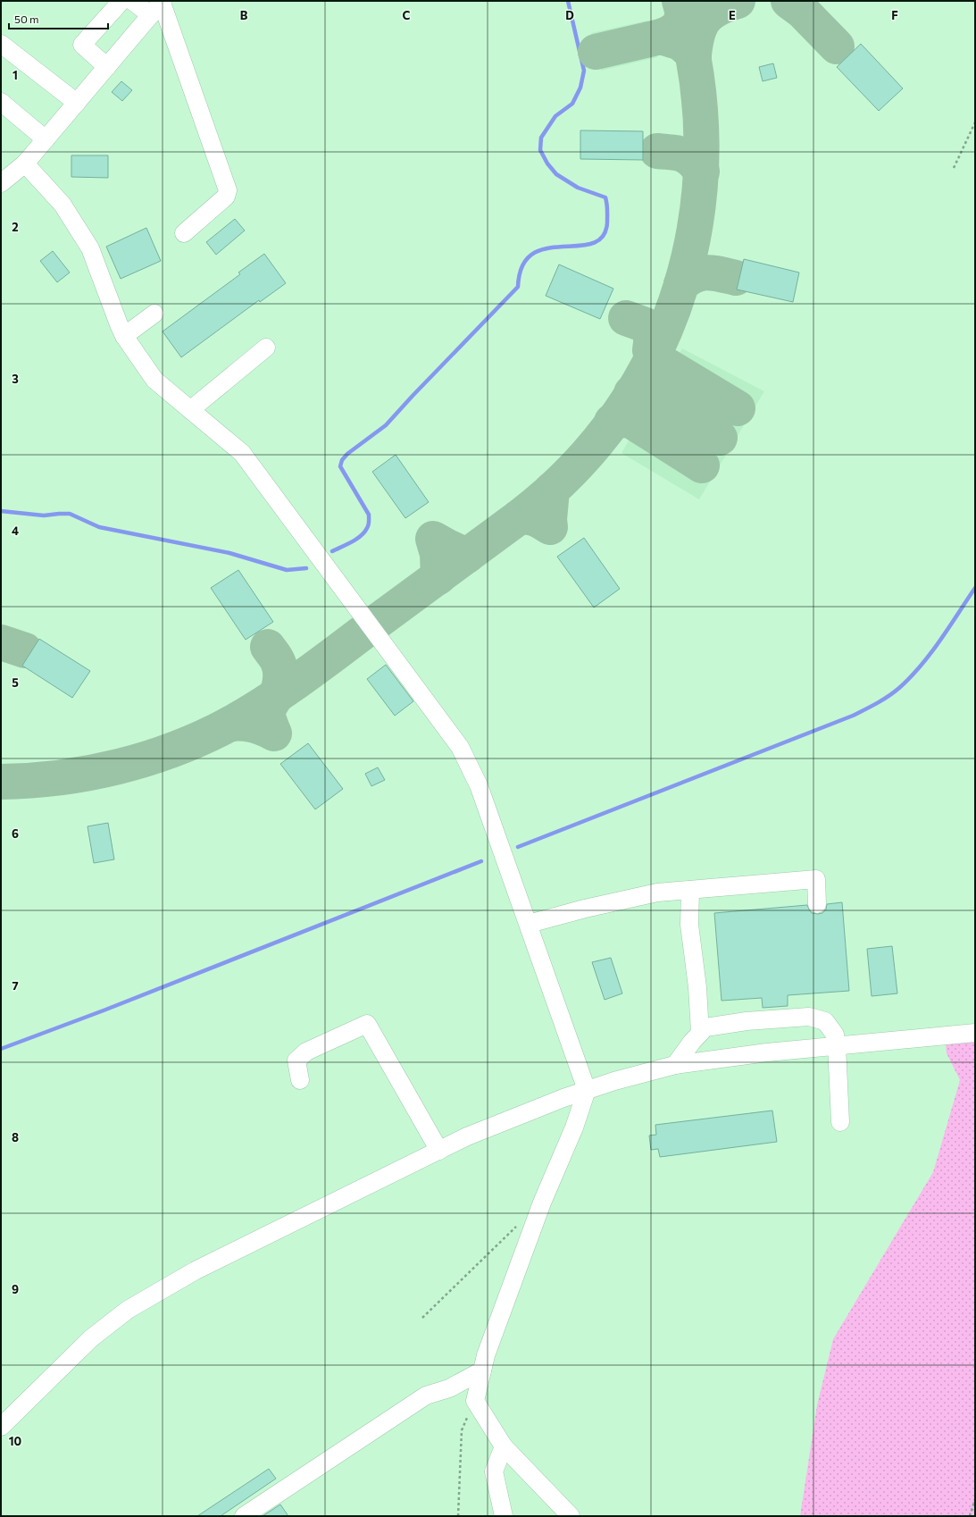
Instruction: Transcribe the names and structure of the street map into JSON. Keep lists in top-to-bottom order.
{
  "scale_bar": "50 m",
  "grid": {
    "columns": [
      "B",
      "C",
      "D",
      "E",
      "F"
    ],
    "rows": [
      "1",
      "2",
      "3",
      "4",
      "5",
      "6",
      "7",
      "8",
      "9",
      "10"
    ]
  }
}
